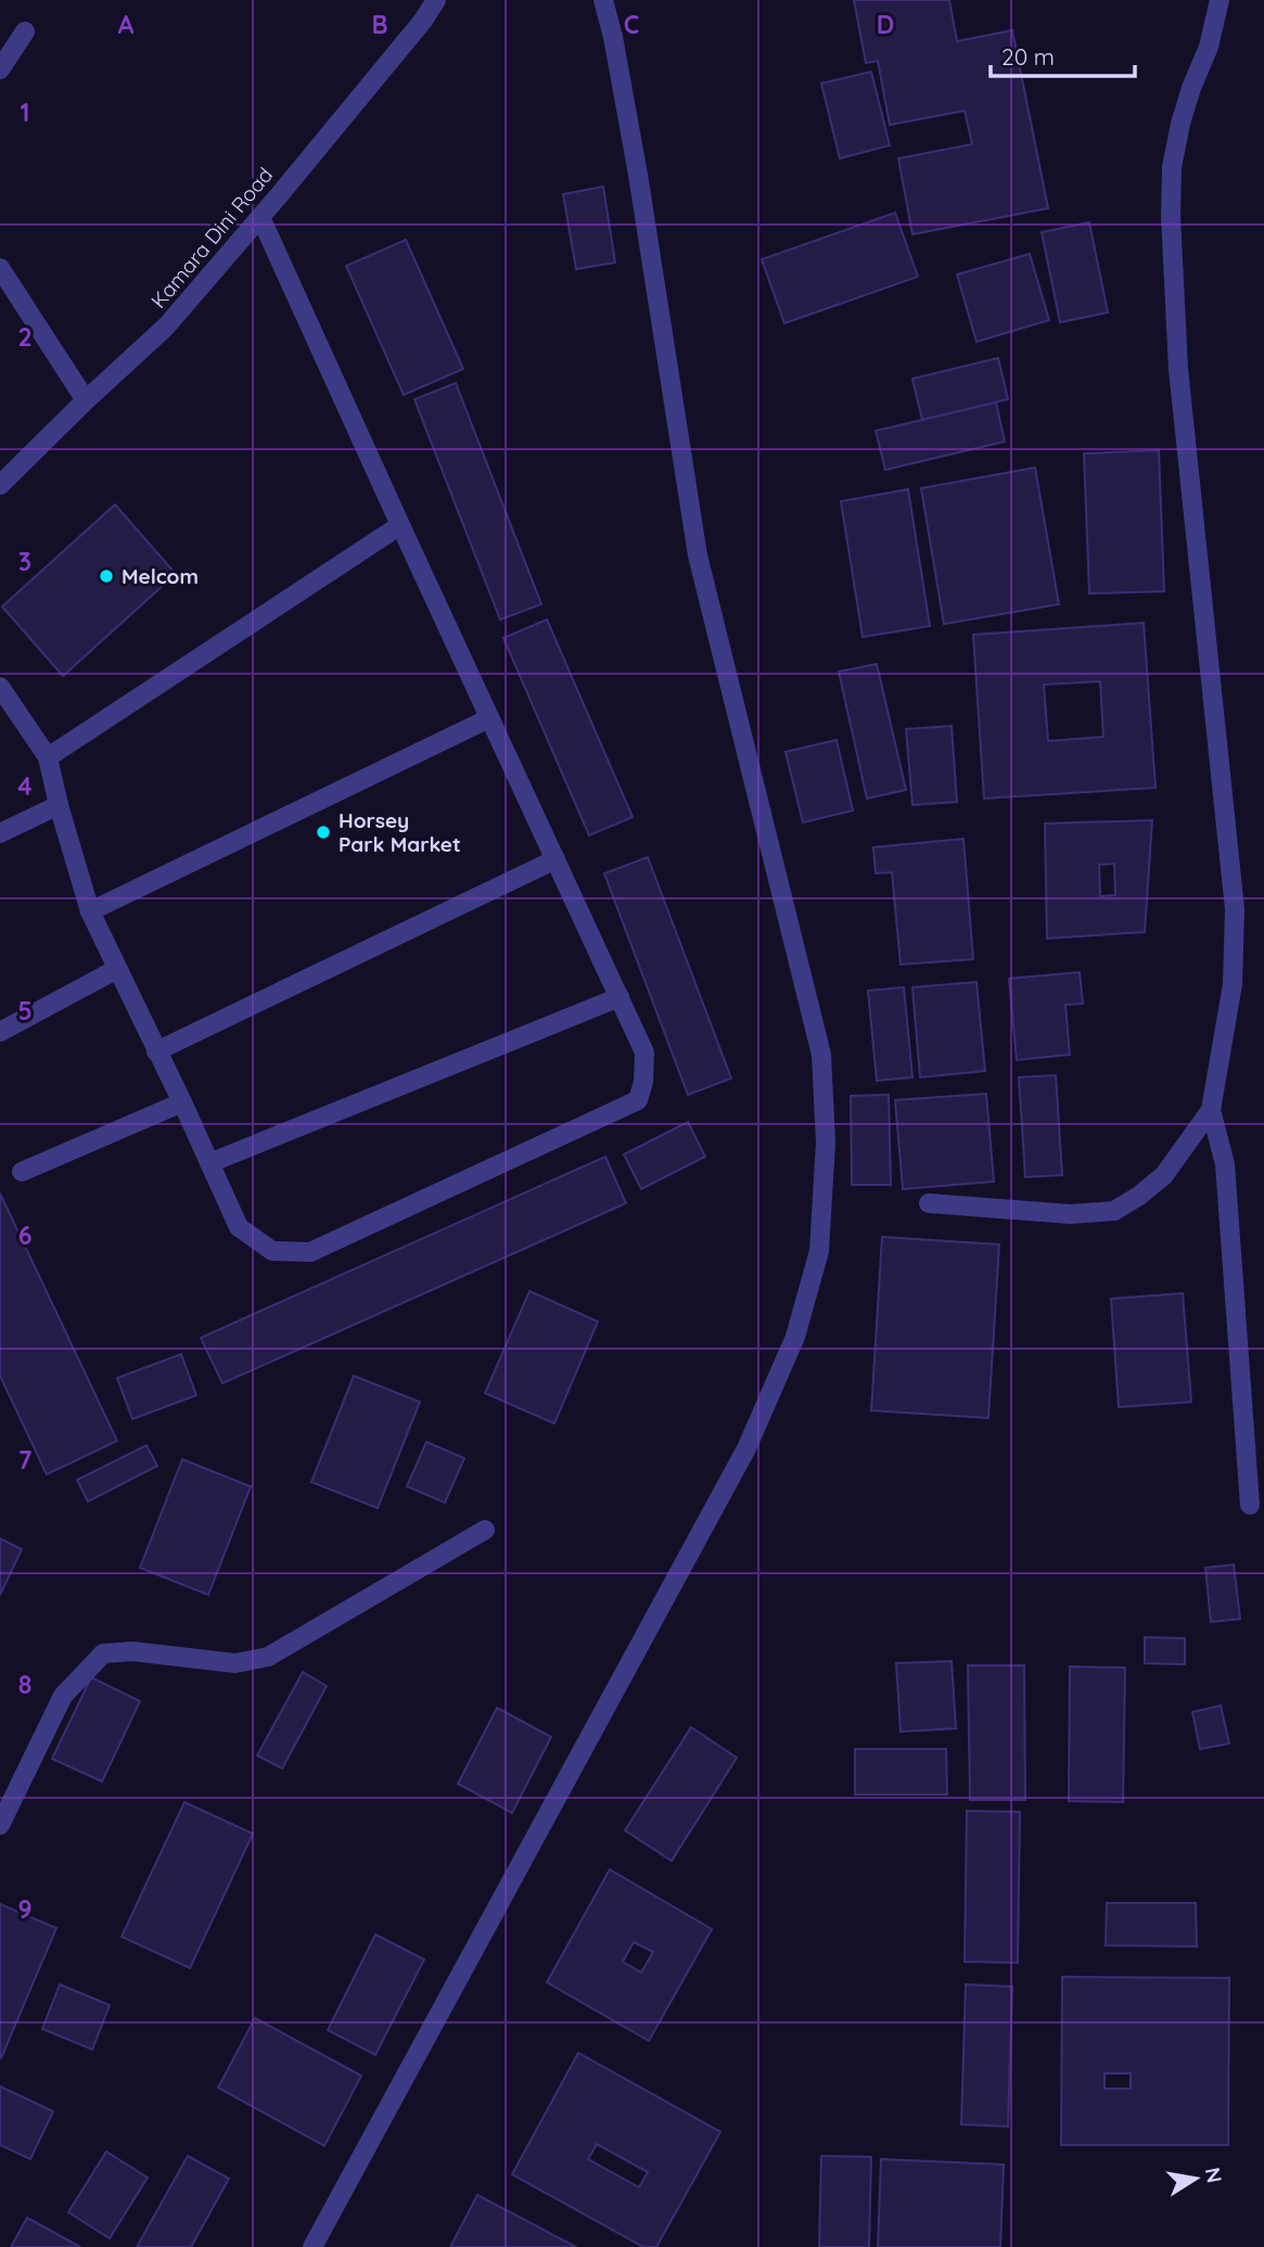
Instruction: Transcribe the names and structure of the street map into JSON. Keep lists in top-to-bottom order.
{
  "streets": {
    "street": ["Kamara Dini Road"]
  },
  "places": ["Melcom", "Horsey Park Market"],
  "scale_bar": "20 m",
  "north": "right",
  "grid": {
    "columns": [
      "A",
      "B",
      "C",
      "D"
    ],
    "rows": [
      "1",
      "2",
      "3",
      "4",
      "5",
      "6",
      "7",
      "8",
      "9"
    ]
  }
}
